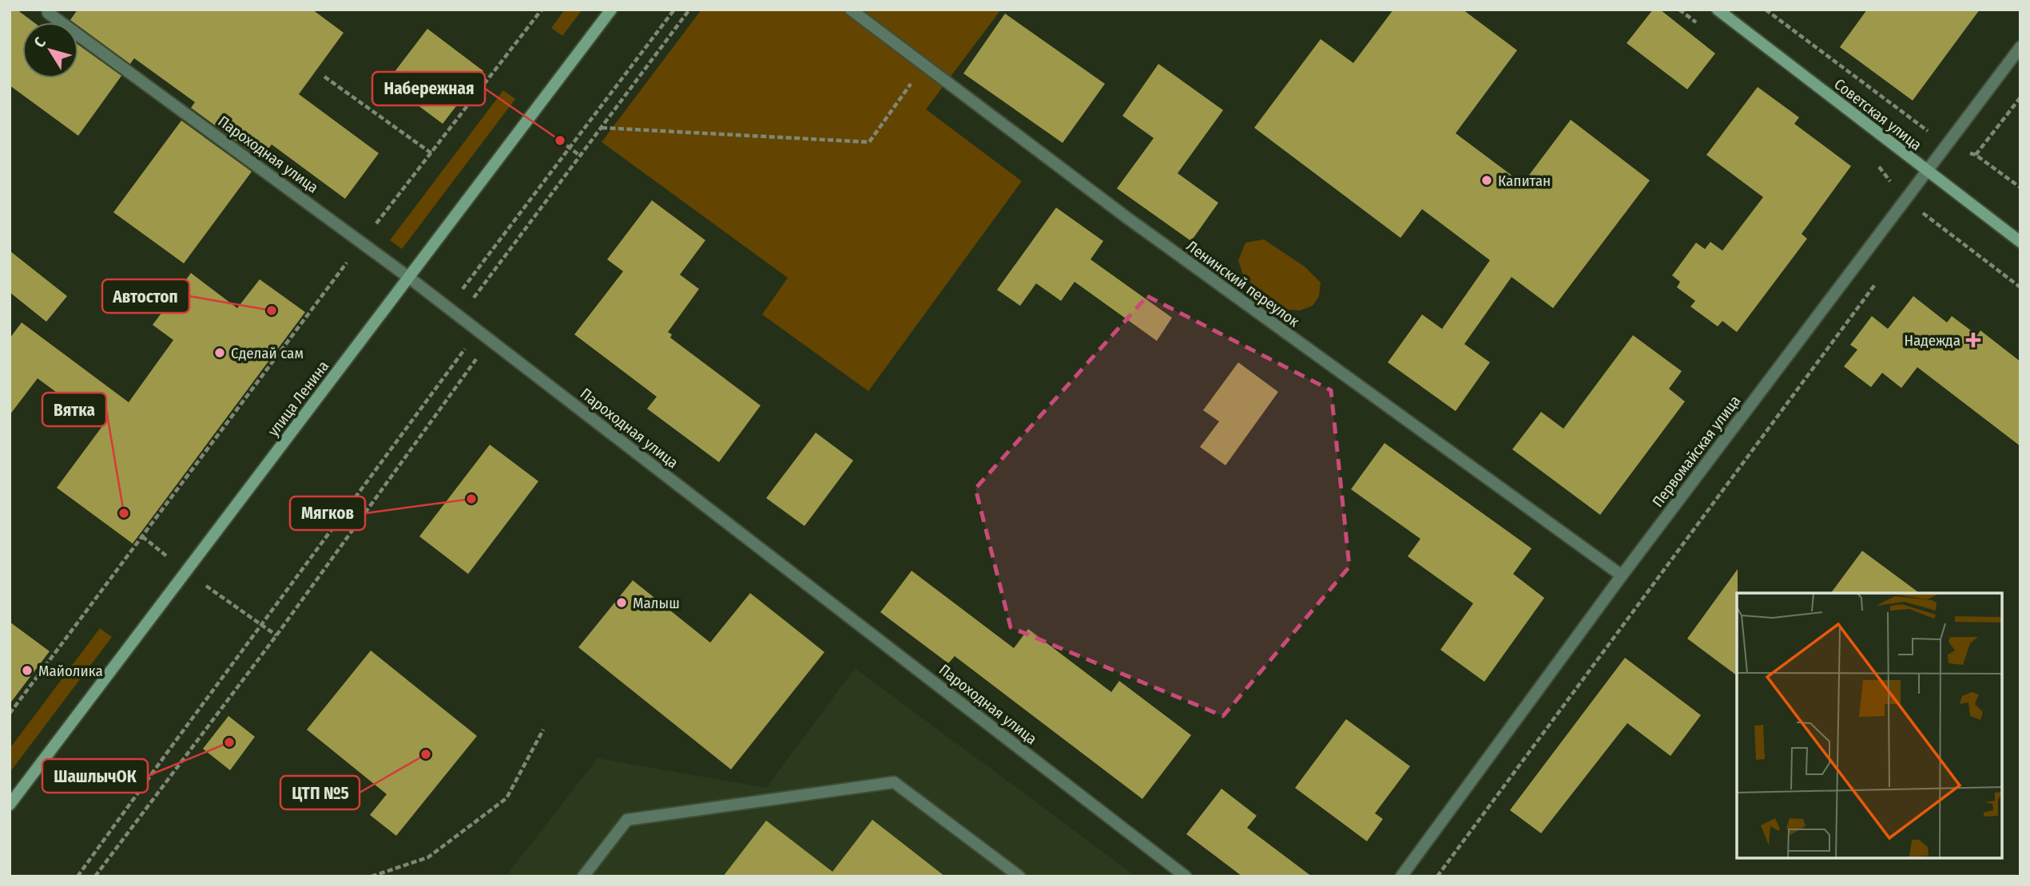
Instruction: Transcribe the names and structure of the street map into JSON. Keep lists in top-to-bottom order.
{
  "streets": {
    "street": [
      "Советская улица",
      "Пароходная улица",
      "Ленинский переулок",
      "улица Ленина",
      "Первомайская улица"
    ]
  },
  "crossings": [
    ["Советская улица", "Первомайская улица"],
    ["Пароходная улица", "улица Ленина"],
    ["Ленинский переулок", "Первомайская улица"]
  ],
  "places": {
    "other": [
      "Набережная",
      "Капитан",
      "Автостоп",
      "Сделай сам",
      "Мягков",
      "Вятка",
      "Малыш",
      "Майолика",
      "ШашлычОК",
      "ЦТП №5"
    ],
    "health": ["Надежда"]
  },
  "north": "top left"
}
